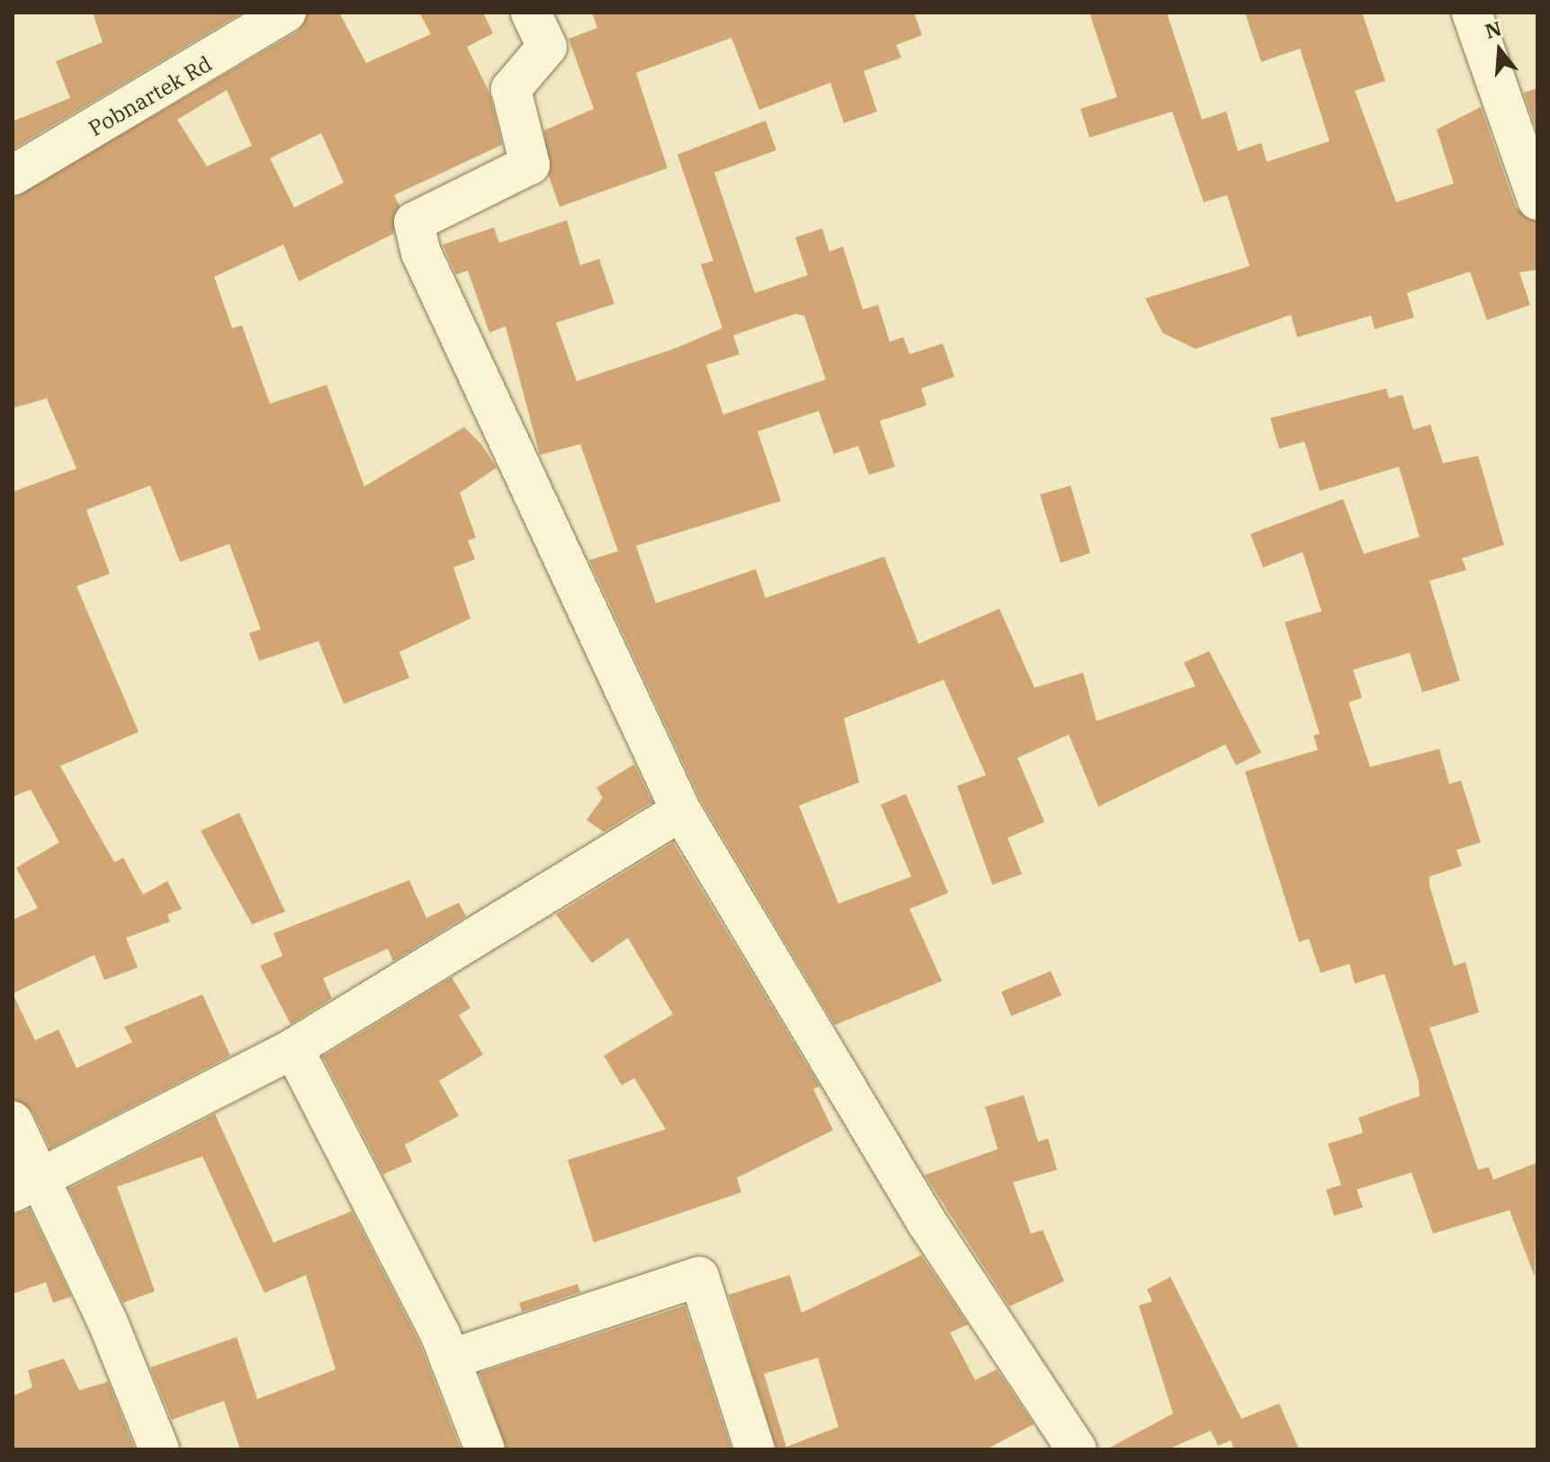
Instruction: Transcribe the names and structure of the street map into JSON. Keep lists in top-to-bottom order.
{
  "streets": {
    "street": ["Pobnartek Rd"]
  },
  "north": "top"
}
